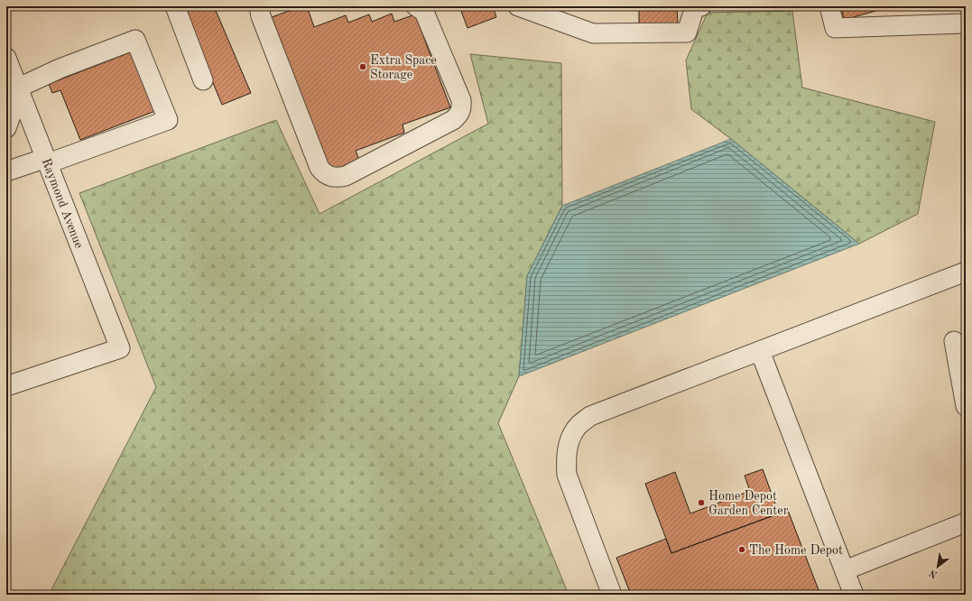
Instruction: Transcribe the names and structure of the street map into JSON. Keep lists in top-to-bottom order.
{
  "streets": {
    "lane": ["Raymond Avenue"]
  },
  "places": ["Extra Space Storage", "Home Depot Garden Center", "The Home Depot"],
  "north": "bottom left"
}
